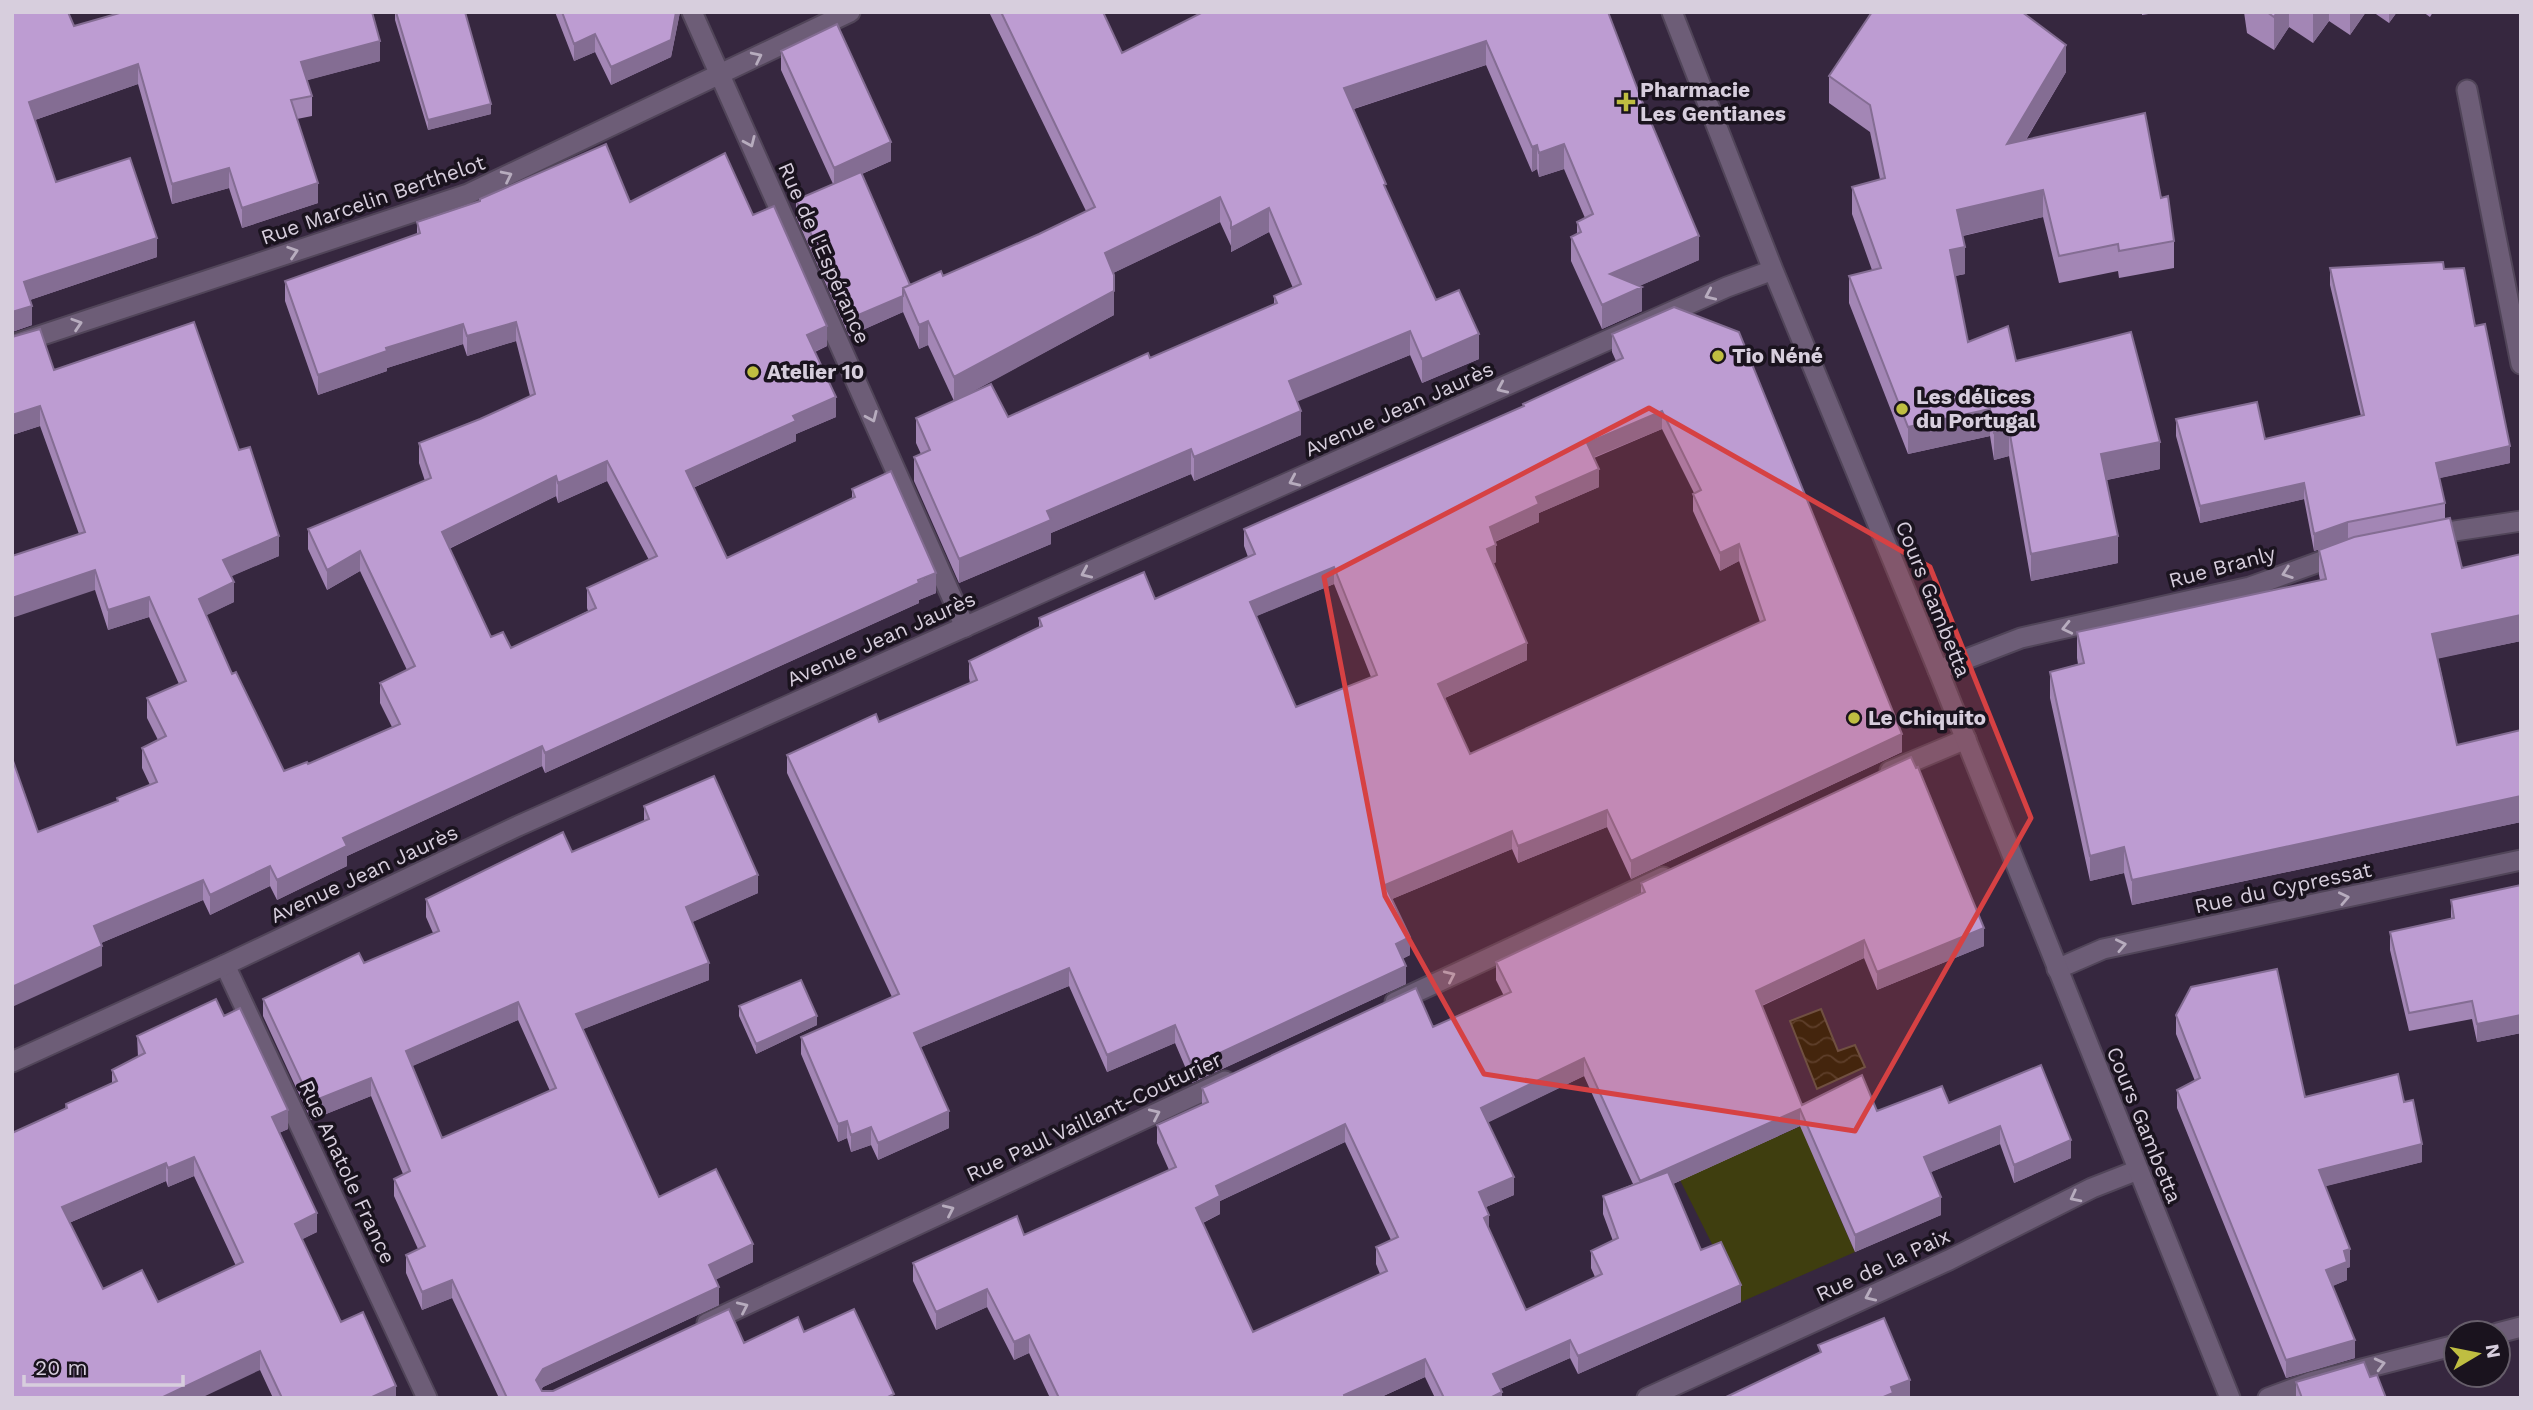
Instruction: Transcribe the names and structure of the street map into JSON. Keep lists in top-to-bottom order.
{
  "streets": {
    "street": [
      "Rue Marcelin Berthelot",
      "Rue de l'Espérance",
      "Avenue Jean Jaurès",
      "Rue Branly",
      "Cours Gambetta",
      "Rue du Cypressat",
      "Rue Paul Vaillant-Couturier",
      "Rue Anatole France",
      "Rue de la Paix"
    ]
  },
  "crossings": [
    ["Rue Marcelin Berthelot", "Rue de l'Espérance"],
    ["Rue de l'Espérance", "Avenue Jean Jaurès"],
    ["Avenue Jean Jaurès", "Cours Gambetta"],
    ["Avenue Jean Jaurès", "Rue Anatole France"],
    ["Rue Branly", "Cours Gambetta"],
    ["Cours Gambetta", "Rue du Cypressat"],
    ["Cours Gambetta", "Rue de la Paix"]
  ],
  "one_way": [
    "Rue Marcelin Berthelot",
    "Rue de l'Espérance",
    "Avenue Jean Jaurès",
    "Rue Branly",
    "Rue du Cypressat",
    "Rue Paul Vaillant-Couturier",
    "Rue de la Paix"
  ],
  "places": {
    "health": ["Pharmacie Les Gentianes"],
    "other": [
      "Tio Néné",
      "Atelier 10",
      "Les délices du Portugal",
      "Le Chiquito"
    ]
  },
  "scale_bar": "20 m",
  "north": "right"
}
